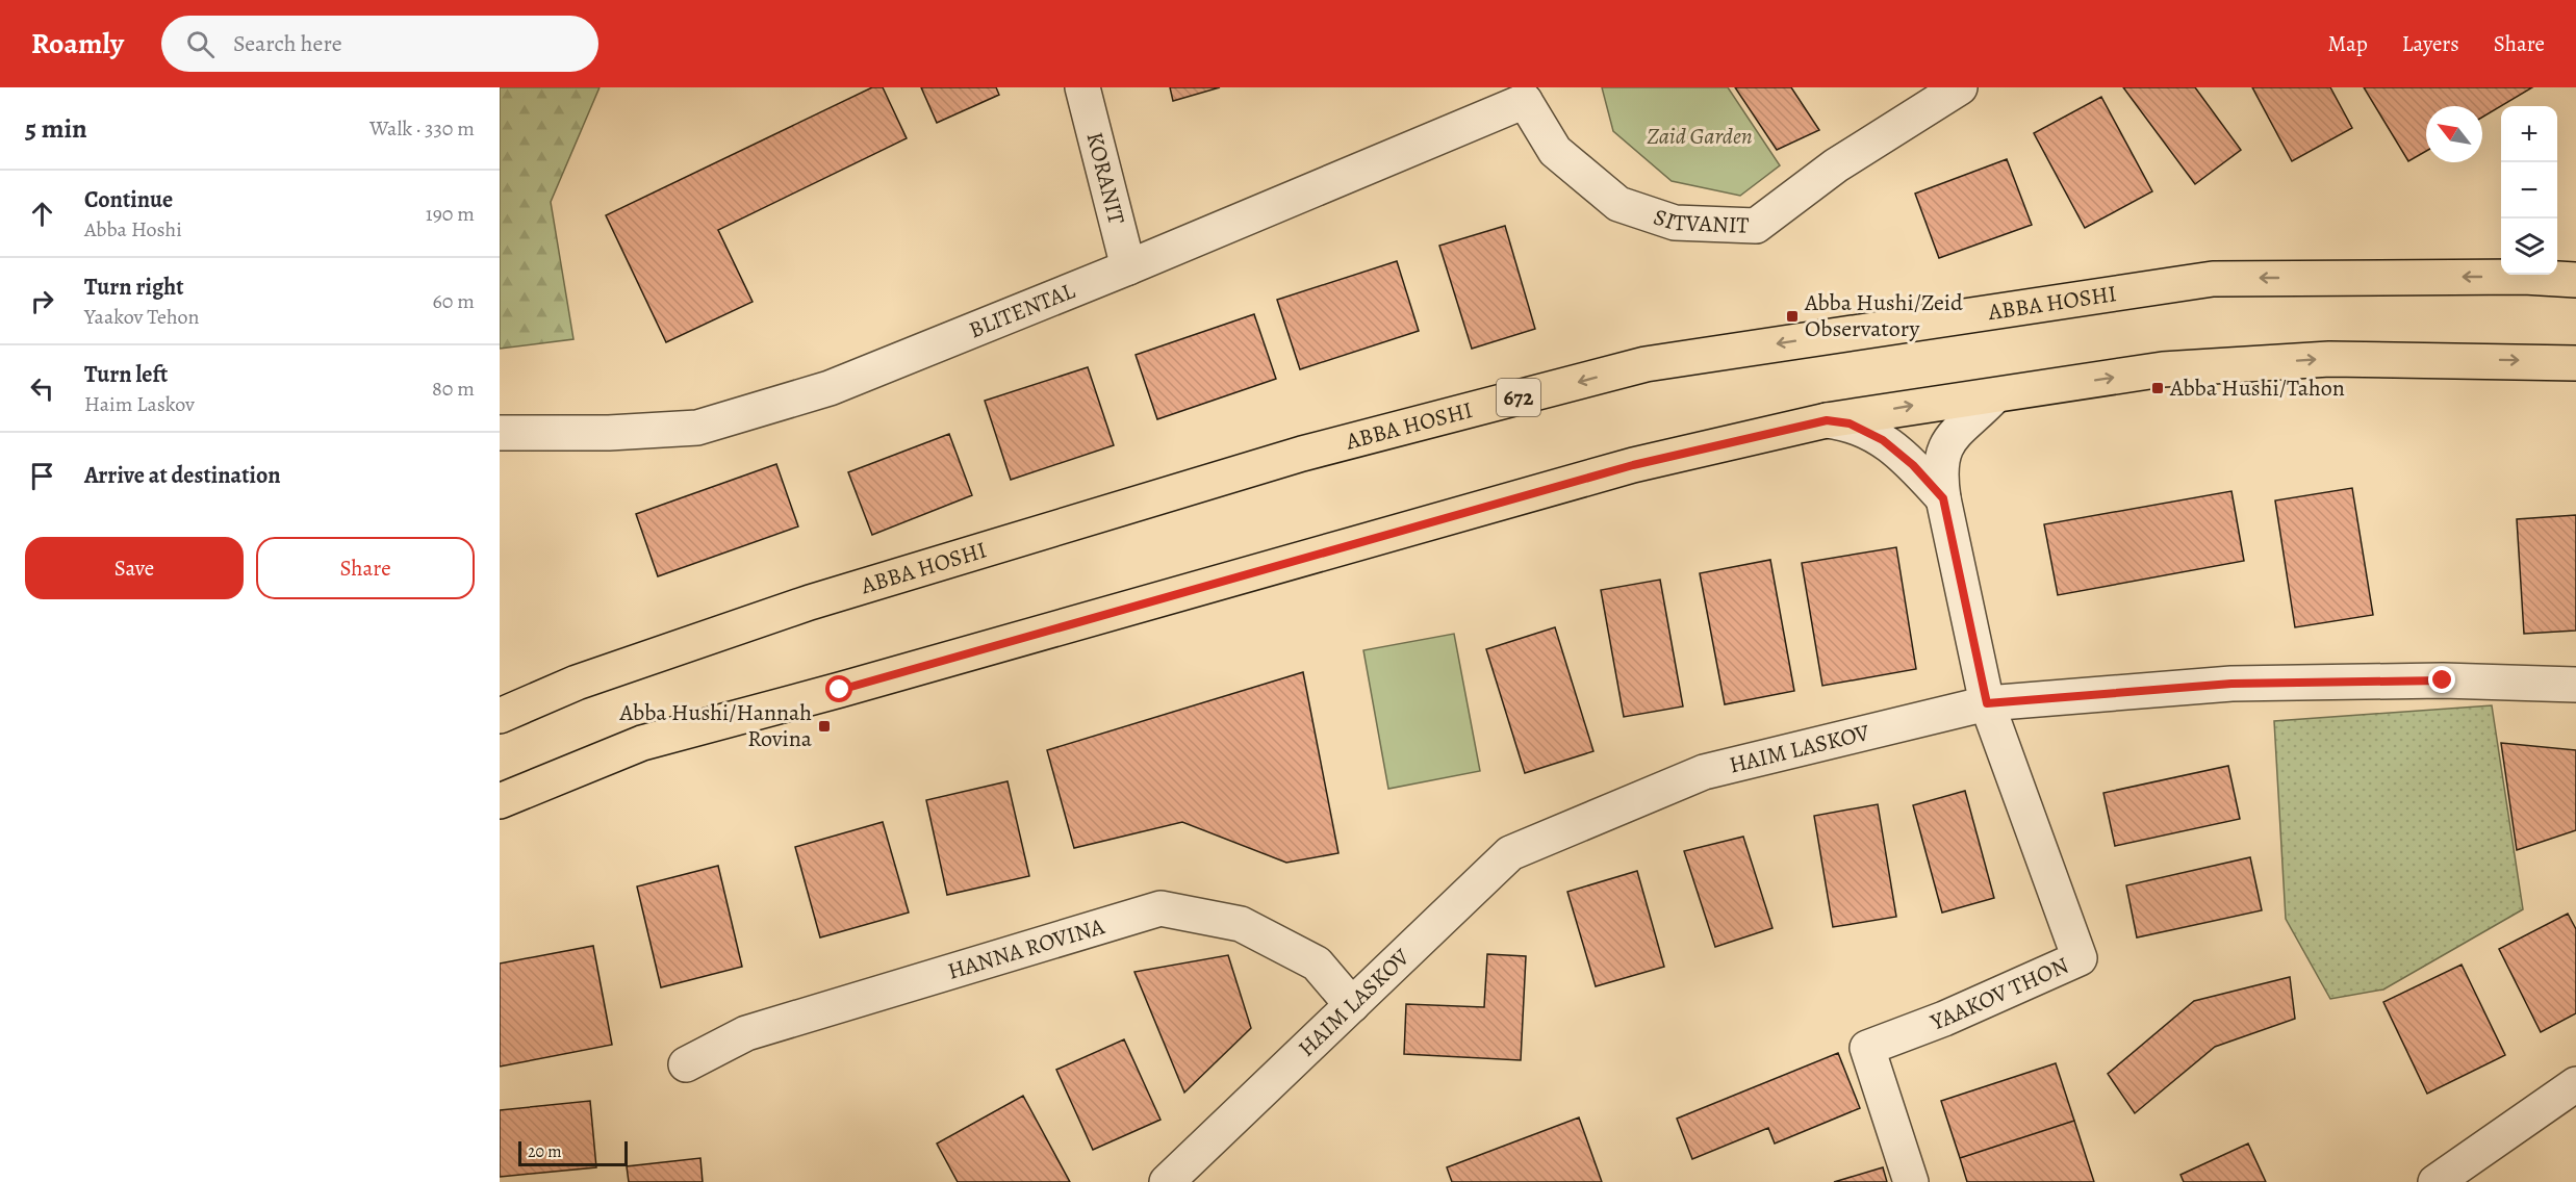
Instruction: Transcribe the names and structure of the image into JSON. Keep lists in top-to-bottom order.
{
  "streets": {
    "main road": ["ABBA HOSHI", "672"],
    "street": [
      "KORANIT",
      "SITVANIT",
      "BLITENTAL",
      "HAIM LASKOV",
      "HANNA ROVINA",
      "YAAKOV THON"
    ]
  },
  "crossings": [
    ["KORANIT", "BLITENTAL"],
    ["SITVANIT", "BLITENTAL"],
    ["HAIM LASKOV", "HANNA ROVINA"],
    ["HAIM LASKOV", "YAAKOV THON"]
  ],
  "parks": ["Zaid Garden"],
  "places": {
    "transit": ["Abba Hushi/Zeid Observatory", "Abba Hushi/Tahon", "Abba Hushi/Hannah Rovina"]
  },
  "scale_bar": "20 m",
  "north": "top left",
  "page": {
    "header": "Roamly",
    "search": "Search here",
    "nav": ["Map", "Layers", "Share"],
    "heading": ["5 min", "Walk · 330 m"],
    "map_buttons": ["+", "−"],
    "list": [
      ["Continue", "Abba Hoshi", "190 m"],
      ["Turn right", "Yaakov Tehon", "60 m"],
      ["Turn left", "Haim Laskov", "80 m"],
      "Arrive at destination"
    ],
    "buttons": ["Save", "Share"],
    "scale": "20 m"
  }
}
